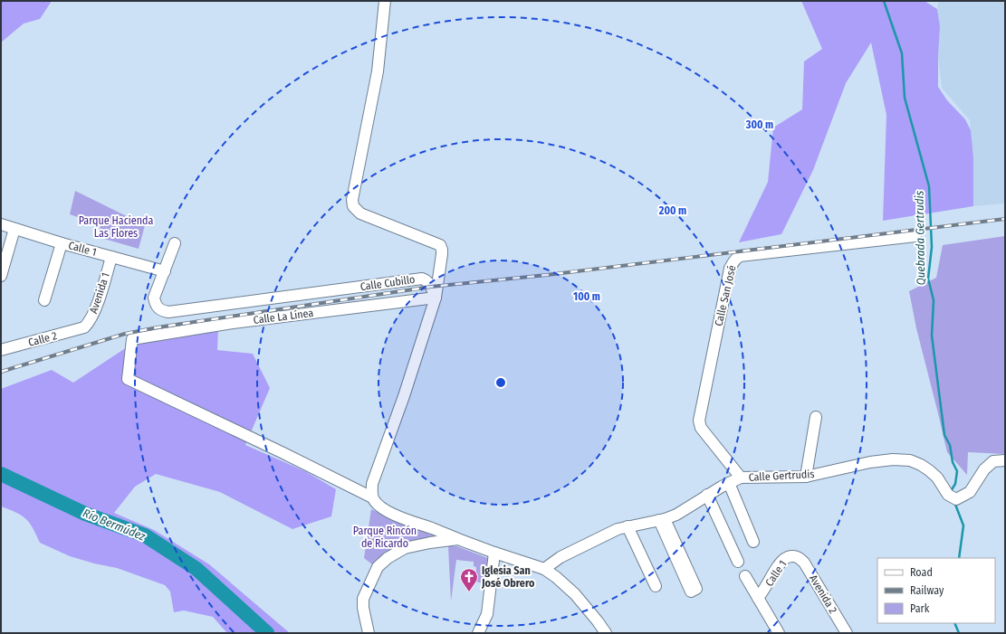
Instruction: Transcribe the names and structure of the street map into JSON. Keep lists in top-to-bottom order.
{
  "streets": {
    "street": [
      "Calle 1",
      "Calle Cubillo",
      "Avenida 1",
      "Calle San José",
      "Calle La Línea",
      "Calle 2",
      "Calle Gertrudis",
      "Avenida 2"
    ]
  },
  "crossings": [
    ["Calle 1", "Calle Cubillo"],
    ["Calle 1", "Avenida 1"],
    ["Calle 1", "Avenida 2"],
    ["Calle Cubillo", "Calle La Línea"],
    ["Avenida 1", "Calle 2"],
    ["Calle San José", "Calle Gertrudis"]
  ],
  "water": ["Quebrada Gertrudis", "Río Bermúdez"],
  "parks": ["Parque Hacienda Las Flores", "Parque Rincón de Ricardo"],
  "places": {
    "church": ["Iglesia San José Obrero"]
  },
  "legend": ["Road", "Railway", "Park"],
  "rings": ["300 m", "200 m", "100 m"]
}
